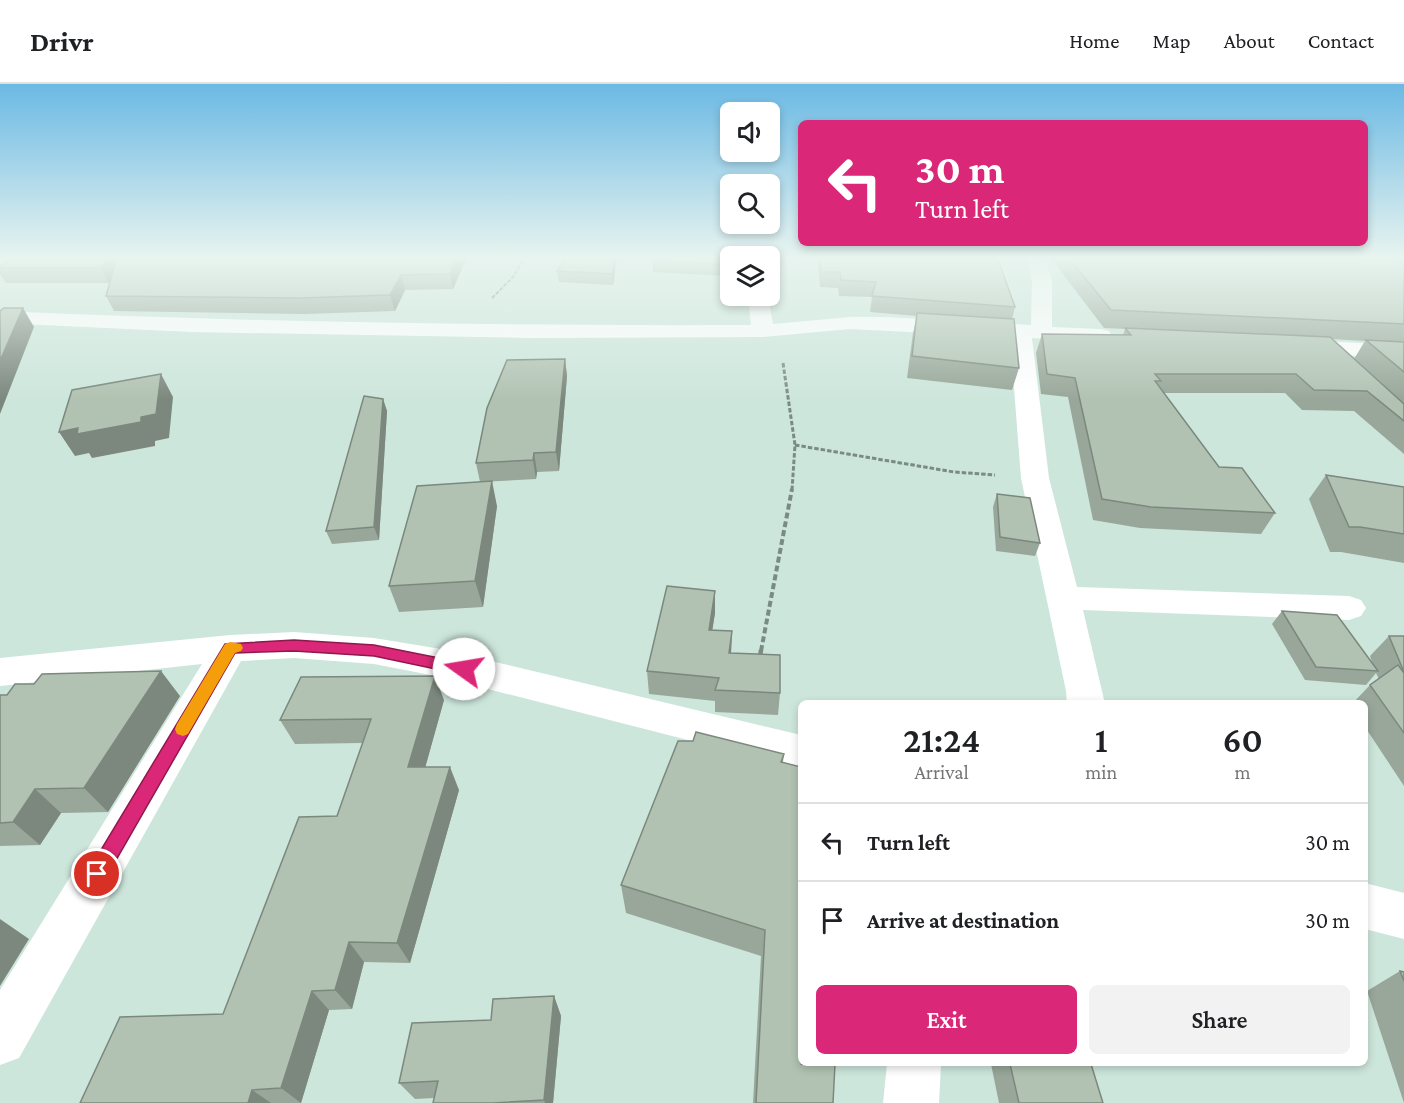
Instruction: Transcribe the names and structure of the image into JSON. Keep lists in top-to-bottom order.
{
  "page": {
    "header": "Drivr",
    "nav": [
      "Home",
      "Map",
      "About",
      "Contact"
    ],
    "turn": ["30 m", "Turn left"],
    "eta": [
      "21:24",
      "Arrival",
      "1",
      "min",
      "60",
      "m"
    ],
    "list": [
      {
        "name": "Turn left",
        "value": "30 m"
      },
      {
        "name": "Arrive at destination",
        "value": "30 m"
      }
    ],
    "buttons": ["Exit", "Share"]
  }
}
